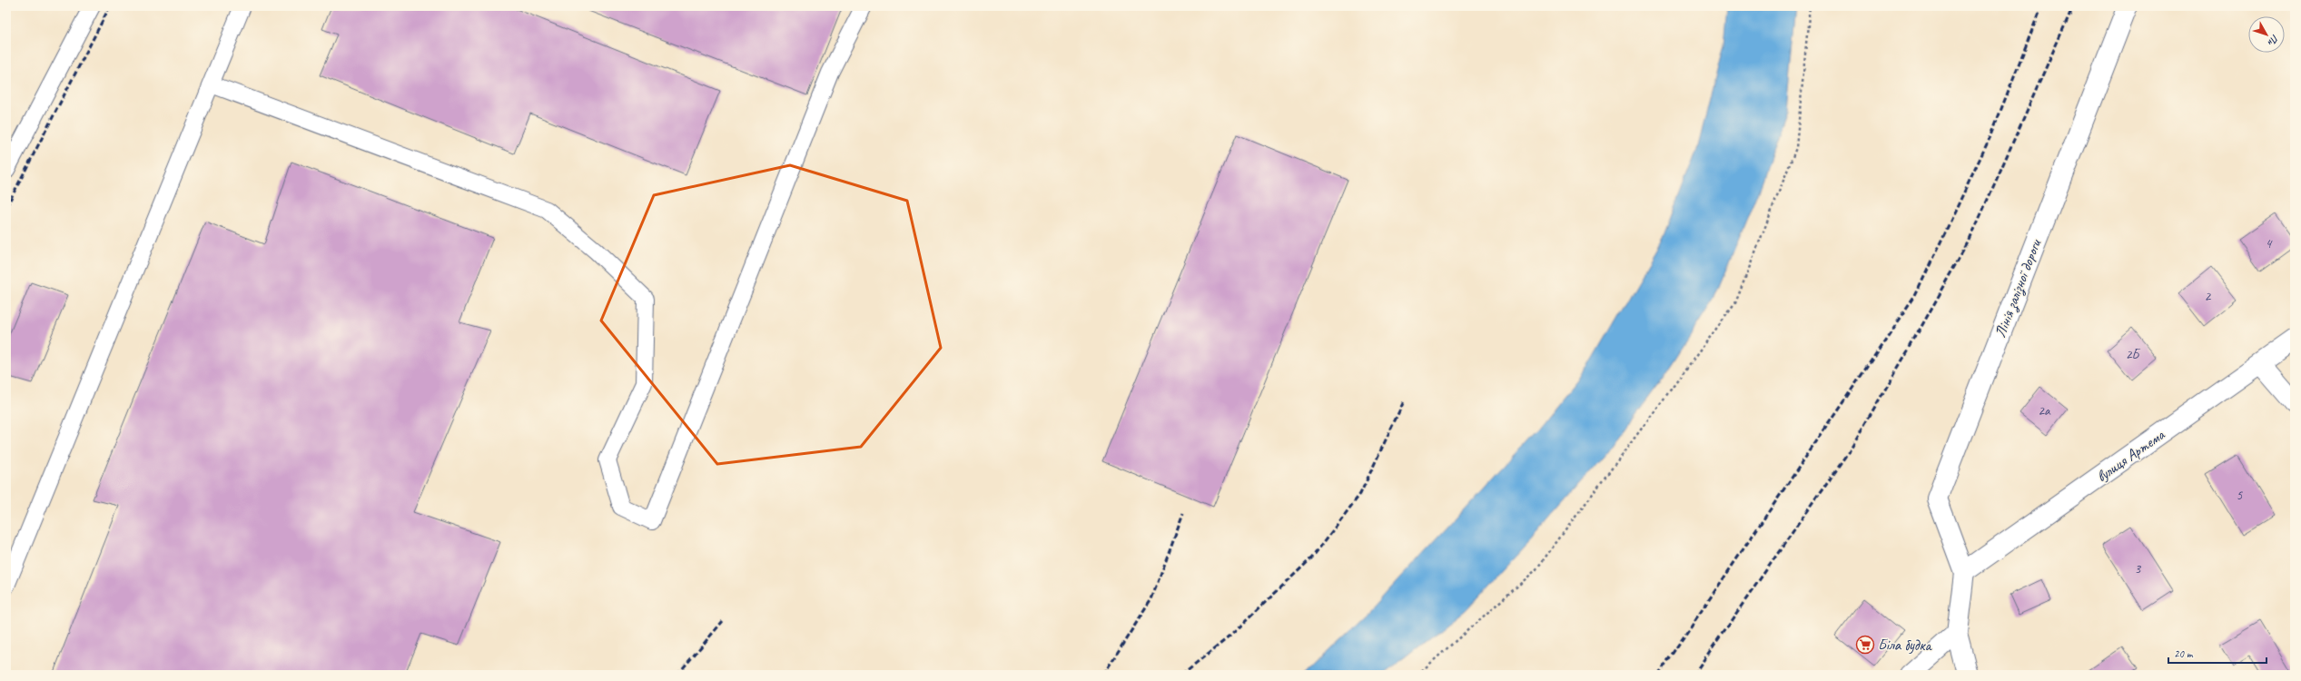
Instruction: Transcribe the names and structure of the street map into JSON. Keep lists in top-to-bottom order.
{
  "streets": {
    "street": ["Лінія залізної дороги", "вулиця Артема"]
  },
  "crossings": [
    ["Лінія залізної дороги", "вулиця Артема"]
  ],
  "places": {
    "supermarket": ["Біла будка"]
  },
  "house_numbers": [
    "4",
    "2",
    "2Б",
    "2а",
    "5",
    "3"
  ],
  "scale_bar": "20 m",
  "north": "bottom right"
}
